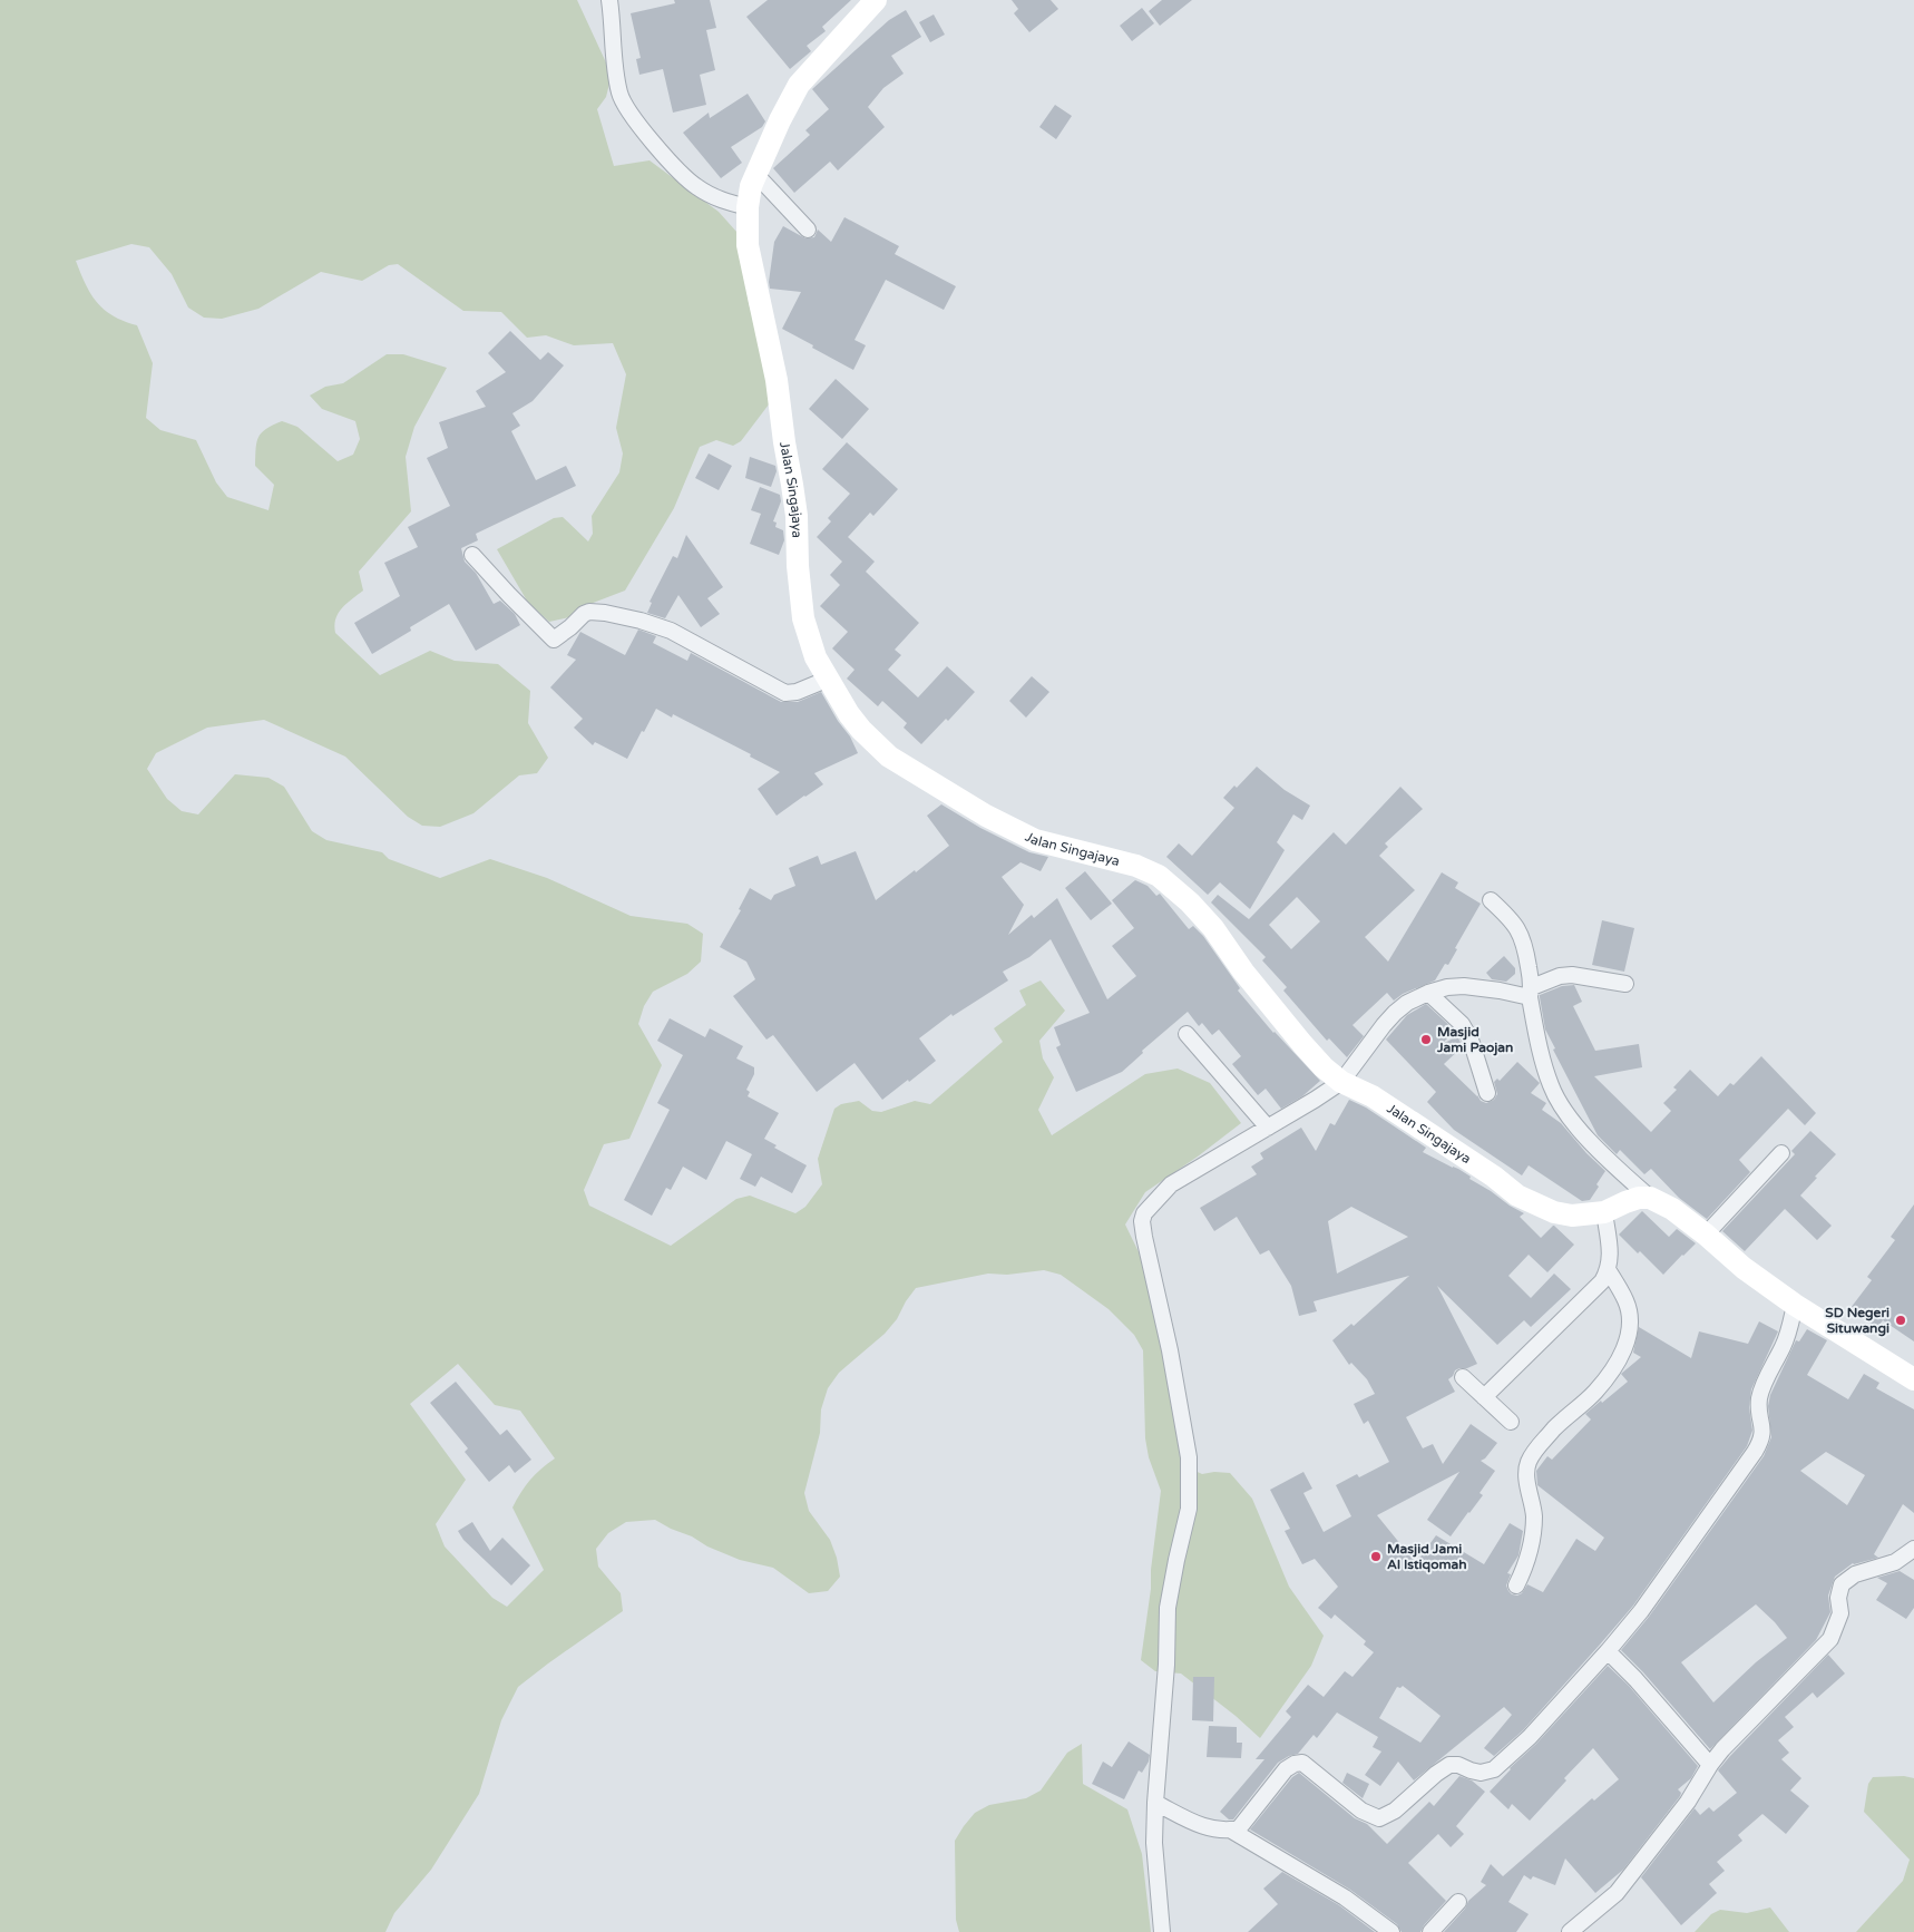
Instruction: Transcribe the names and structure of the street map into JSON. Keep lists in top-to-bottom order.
{
  "streets": {
    "street": ["Jalan Singajaya"]
  },
  "places": ["Masjid Jami Paojan", "SD Negeri Situwangi", "Masjid Jami Al Istiqomah"]
}
